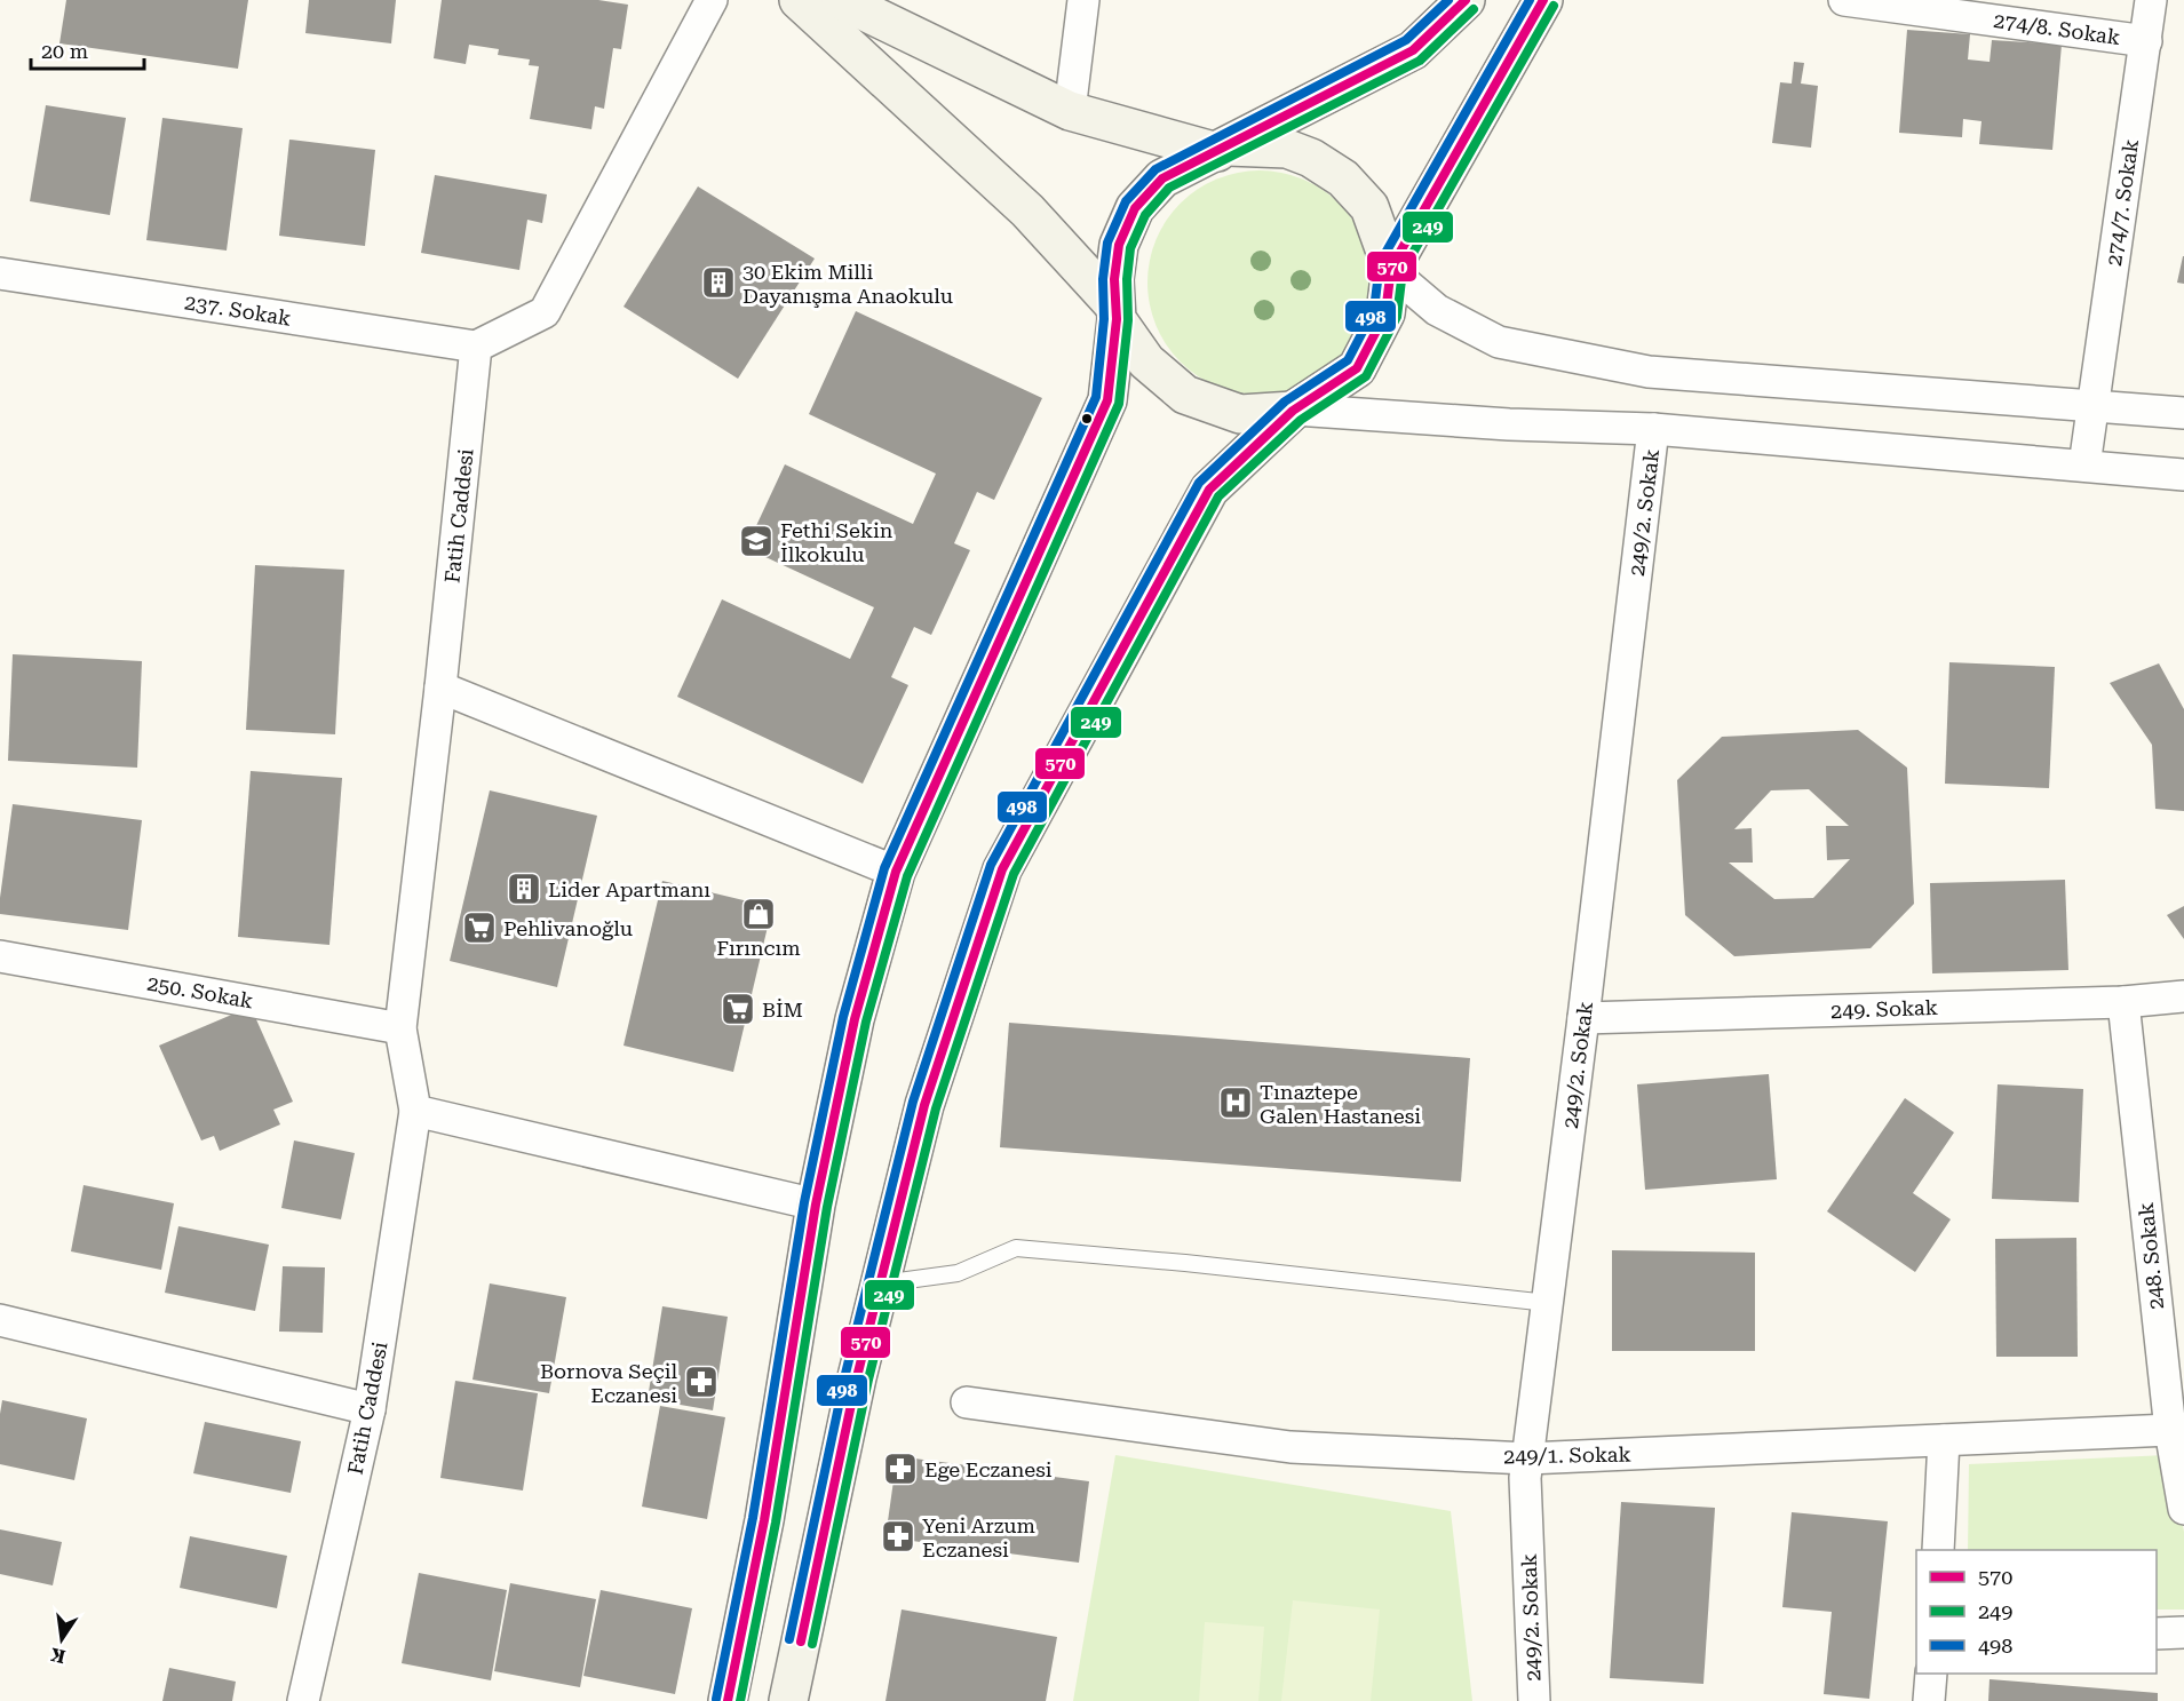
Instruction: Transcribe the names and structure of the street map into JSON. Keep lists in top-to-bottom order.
{
  "streets": {
    "street": [
      "274/8. Sokak",
      "274/7. Sokak",
      "237. Sokak",
      "249/2. Sokak",
      "Fatih Caddesi",
      "250. Sokak",
      "249. Sokak",
      "248. Sokak",
      "249/1. Sokak"
    ]
  },
  "crossings": [
    ["274/8. Sokak", "274/7. Sokak"],
    ["237. Sokak", "Fatih Caddesi"],
    ["249/2. Sokak", "249. Sokak"],
    ["249/2. Sokak", "249/1. Sokak"],
    ["Fatih Caddesi", "250. Sokak"],
    ["249. Sokak", "248. Sokak"],
    ["248. Sokak", "249/1. Sokak"]
  ],
  "places": {
    "building": ["30 Ekim Milli Dayanışma Anaokulu", "Lider Apartmanı"],
    "school or university": ["Fethi Sekin İlkokulu"],
    "shop": ["Fırıncım"],
    "supermarket": ["Pehlivanoğlu", "BİM"],
    "hospital": ["Tınaztepe Galen Hastanesi"],
    "pharmacy": ["Bornova Seçil Eczanesi", "Ege Eczanesi", "Yeni Arzum Eczanesi"]
  },
  "lines": ["transit line 570", "transit line 498", "transit line 249"],
  "legend": ["570", "249", "498"],
  "scale_bar": "20 m",
  "north": "bottom"
}
